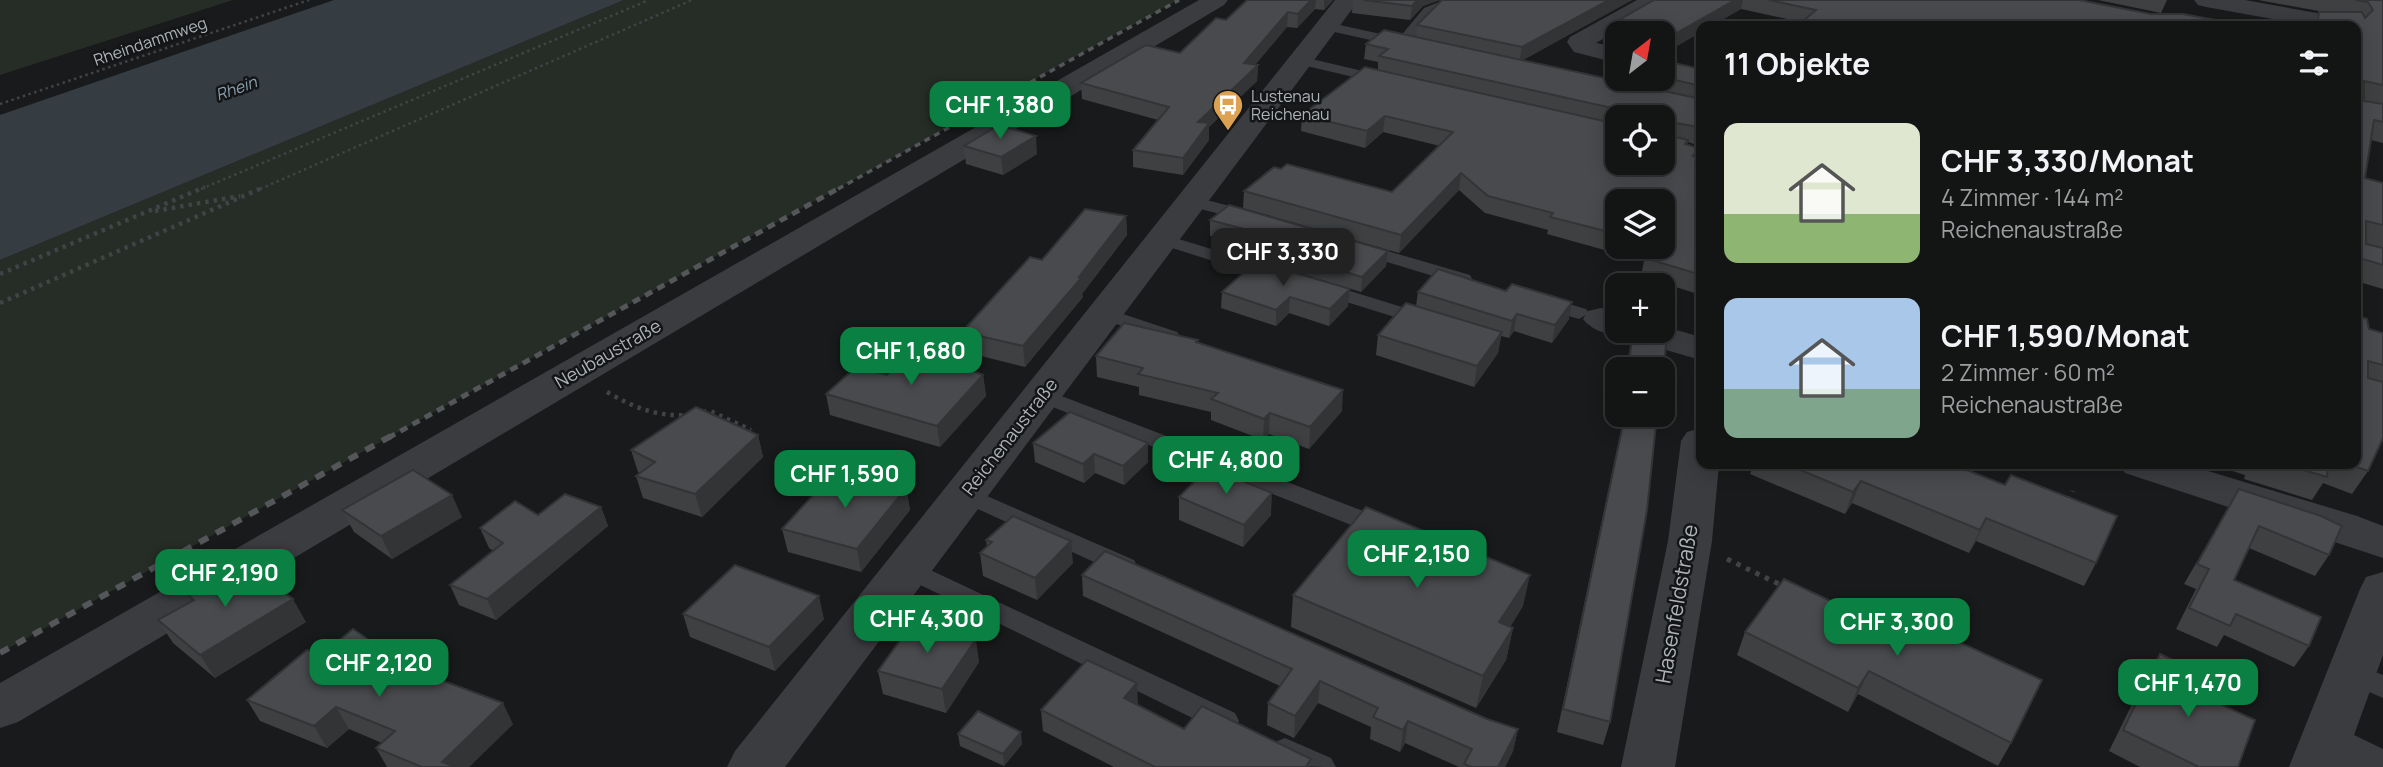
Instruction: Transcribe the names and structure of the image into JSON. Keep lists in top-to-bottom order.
{
  "streets": {
    "street": ["Neubaustraße", "Reichenaustraße", "Hasenfeldstraße"],
    "path": ["Rheindammweg"]
  },
  "water": ["Rhein"],
  "places": {
    "bus stop": ["Lustenau Reichenau"]
  },
  "north": "top right",
  "page": {
    "map_buttons": ["+", "−"],
    "heading": "11 Objekte",
    "price": [
      "CHF 1,380",
      "CHF 3,330",
      "CHF 1,680",
      "CHF 4,800",
      "CHF 1,590",
      "CHF 2,150",
      "CHF 2,190",
      "CHF 4,300",
      "CHF 3,300",
      "CHF 2,120",
      "CHF 1,470"
    ],
    "list": [
      {
        "name": "CHF 3,330/Monat",
        "note": "4 Zimmer · 144 m² · Reichenaustraße"
      },
      {
        "name": "CHF 1,590/Monat",
        "note": "2 Zimmer · 60 m² · Reichenaustraße"
      }
    ]
  }
}
